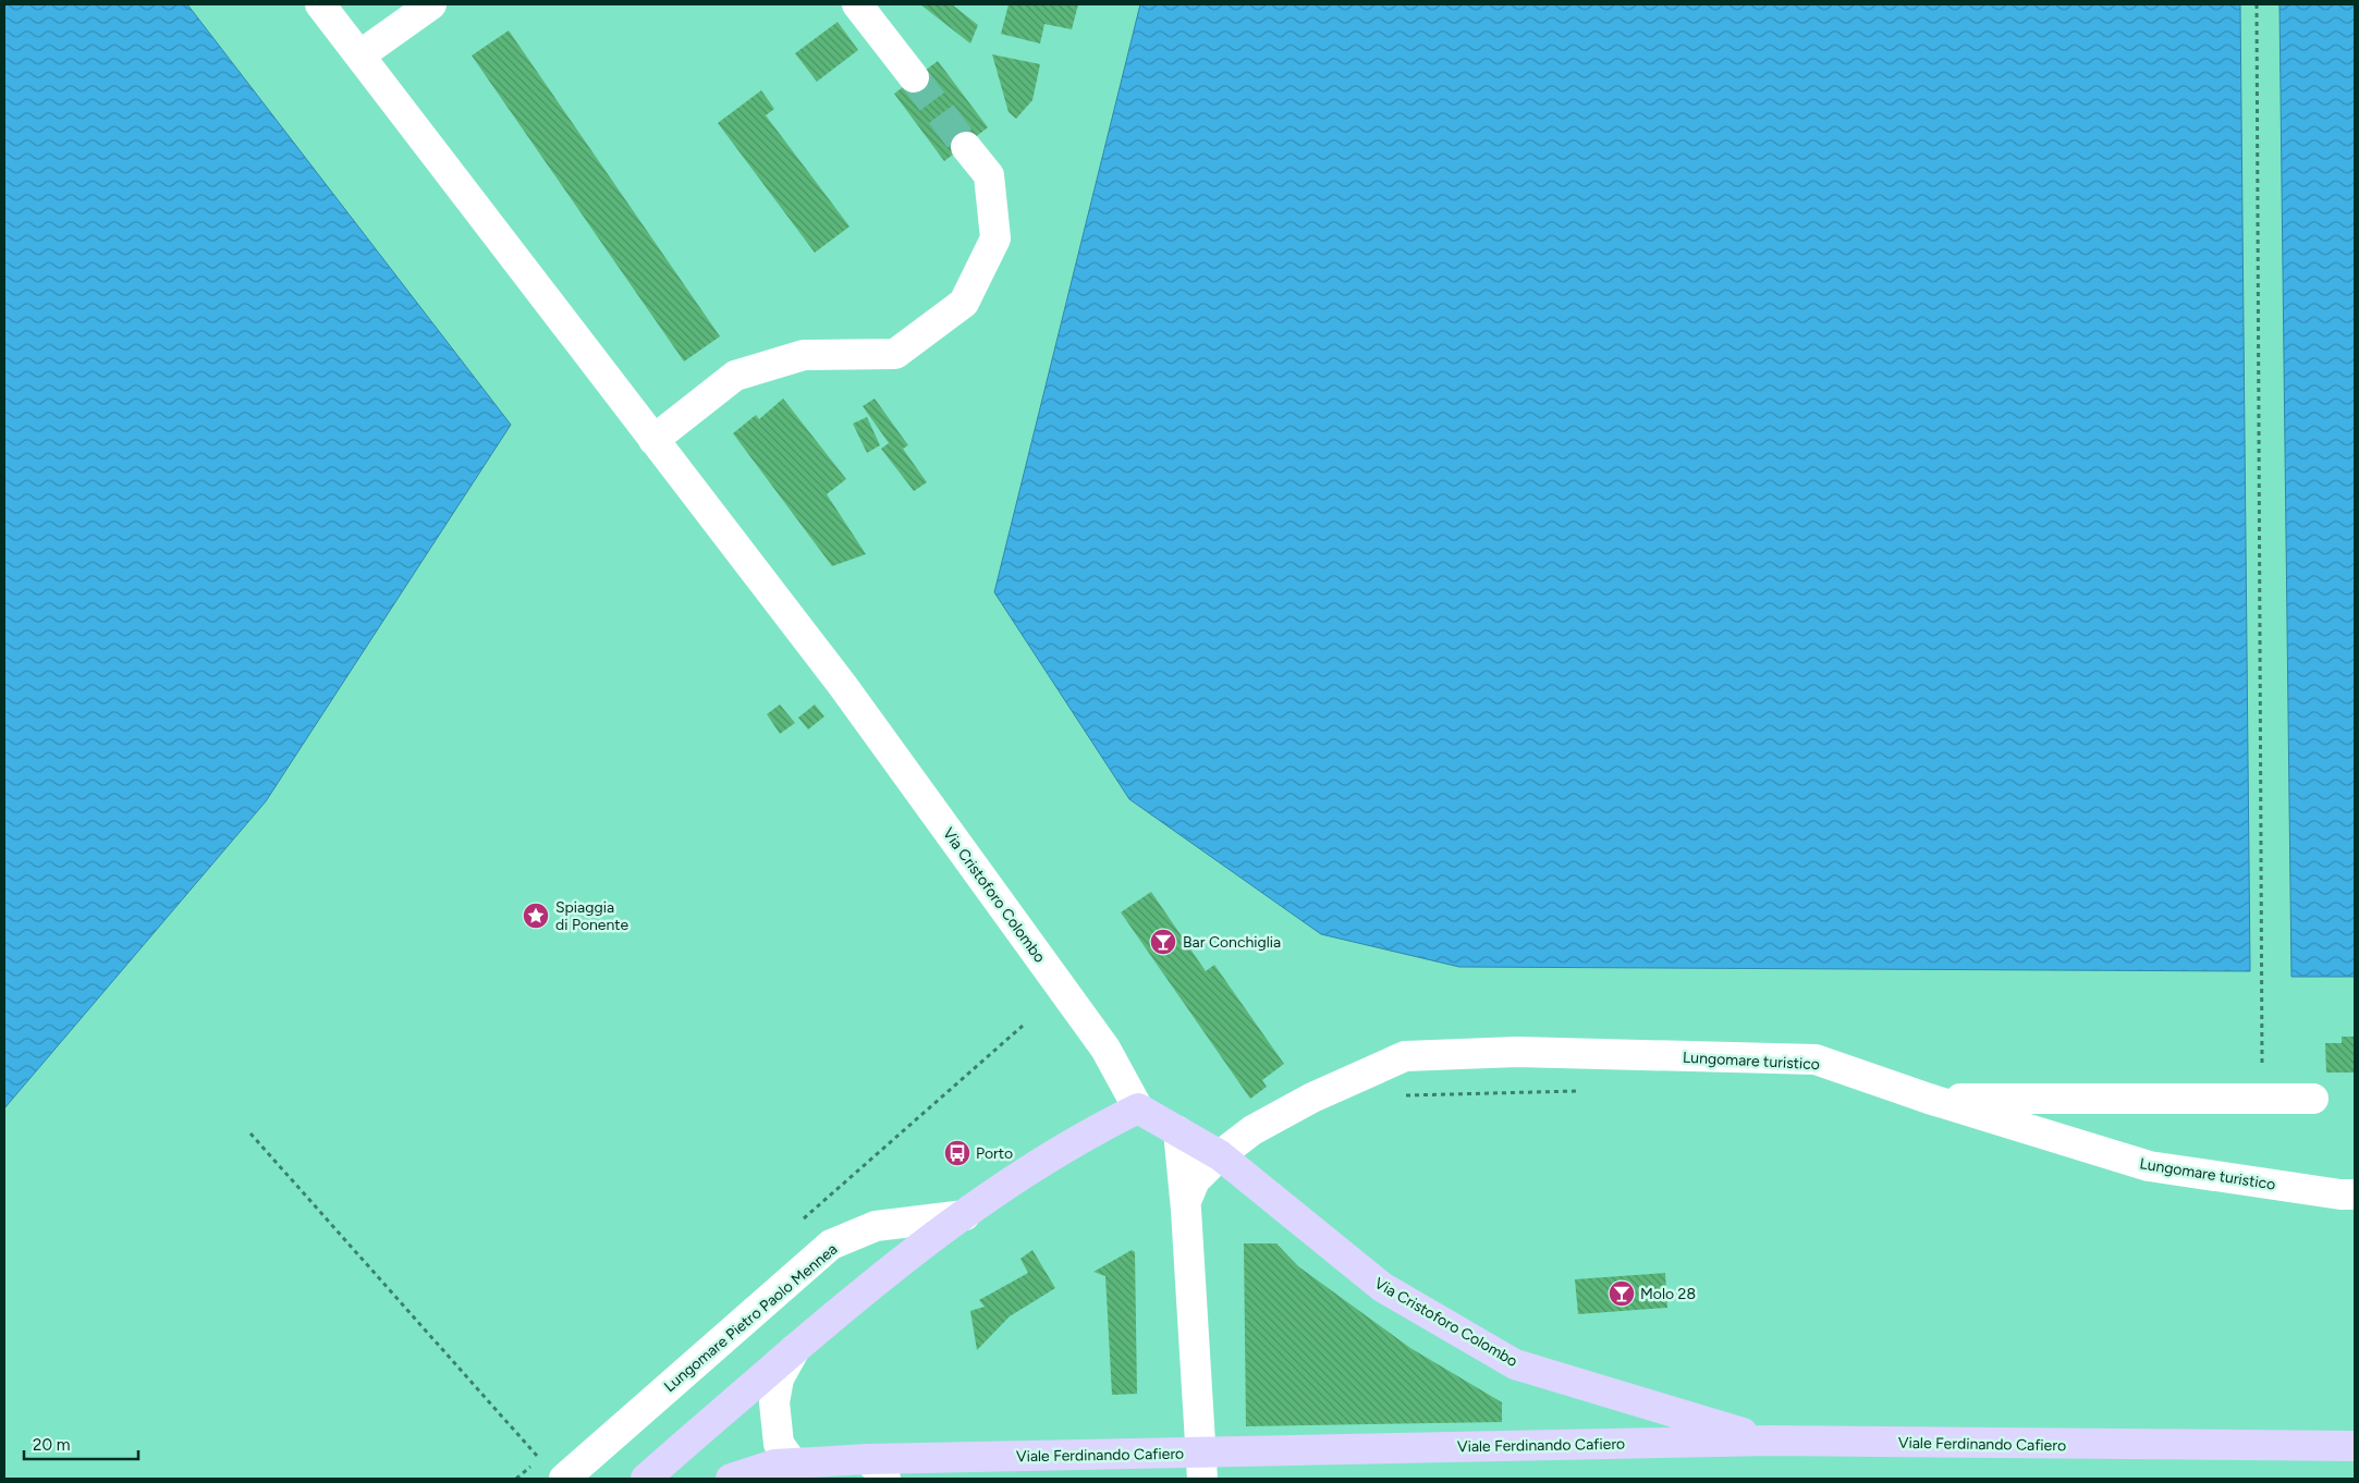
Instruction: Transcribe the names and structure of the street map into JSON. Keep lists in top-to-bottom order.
{
  "streets": {
    "main road": ["Via Cristoforo Colombo", "Lungomare Pietro Paolo Mennea", "Viale Ferdinando Cafiero"],
    "street": ["Lungomare turistico"]
  },
  "crossings": [
    ["Via Cristoforo Colombo", "Lungomare turistico"],
    ["Via Cristoforo Colombo", "Lungomare Pietro Paolo Mennea"],
    ["Via Cristoforo Colombo", "Viale Ferdinando Cafiero"],
    ["Lungomare Pietro Paolo Mennea", "Viale Ferdinando Cafiero"]
  ],
  "places": {
    "place": ["Spiaggia di Ponente"],
    "bar": ["Bar Conchiglia", "Molo 28"],
    "bus stop": ["Porto"]
  },
  "scale_bar": "20 m"
}
